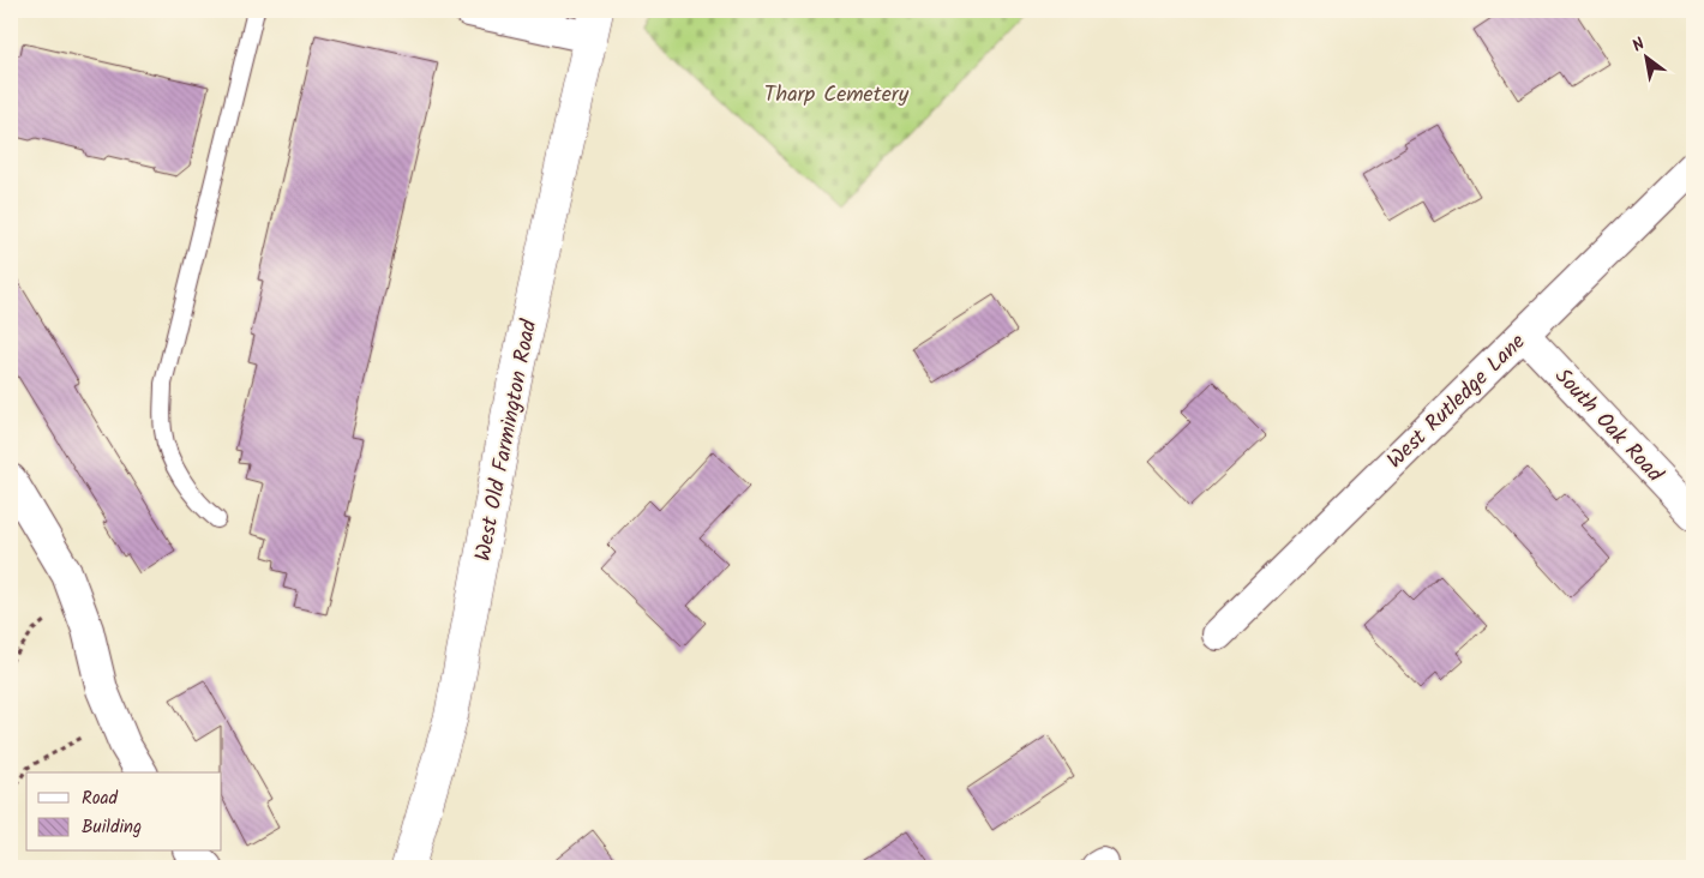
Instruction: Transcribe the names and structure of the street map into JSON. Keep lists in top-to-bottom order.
{
  "streets": {
    "street": ["West Rutledge Lane", "South Oak Road", "West Old Farmington Road"]
  },
  "crossings": [
    ["West Rutledge Lane", "South Oak Road"]
  ],
  "parks": ["Tharp Cemetery"],
  "legend": ["Road", "Building"],
  "north": "top left"
}
